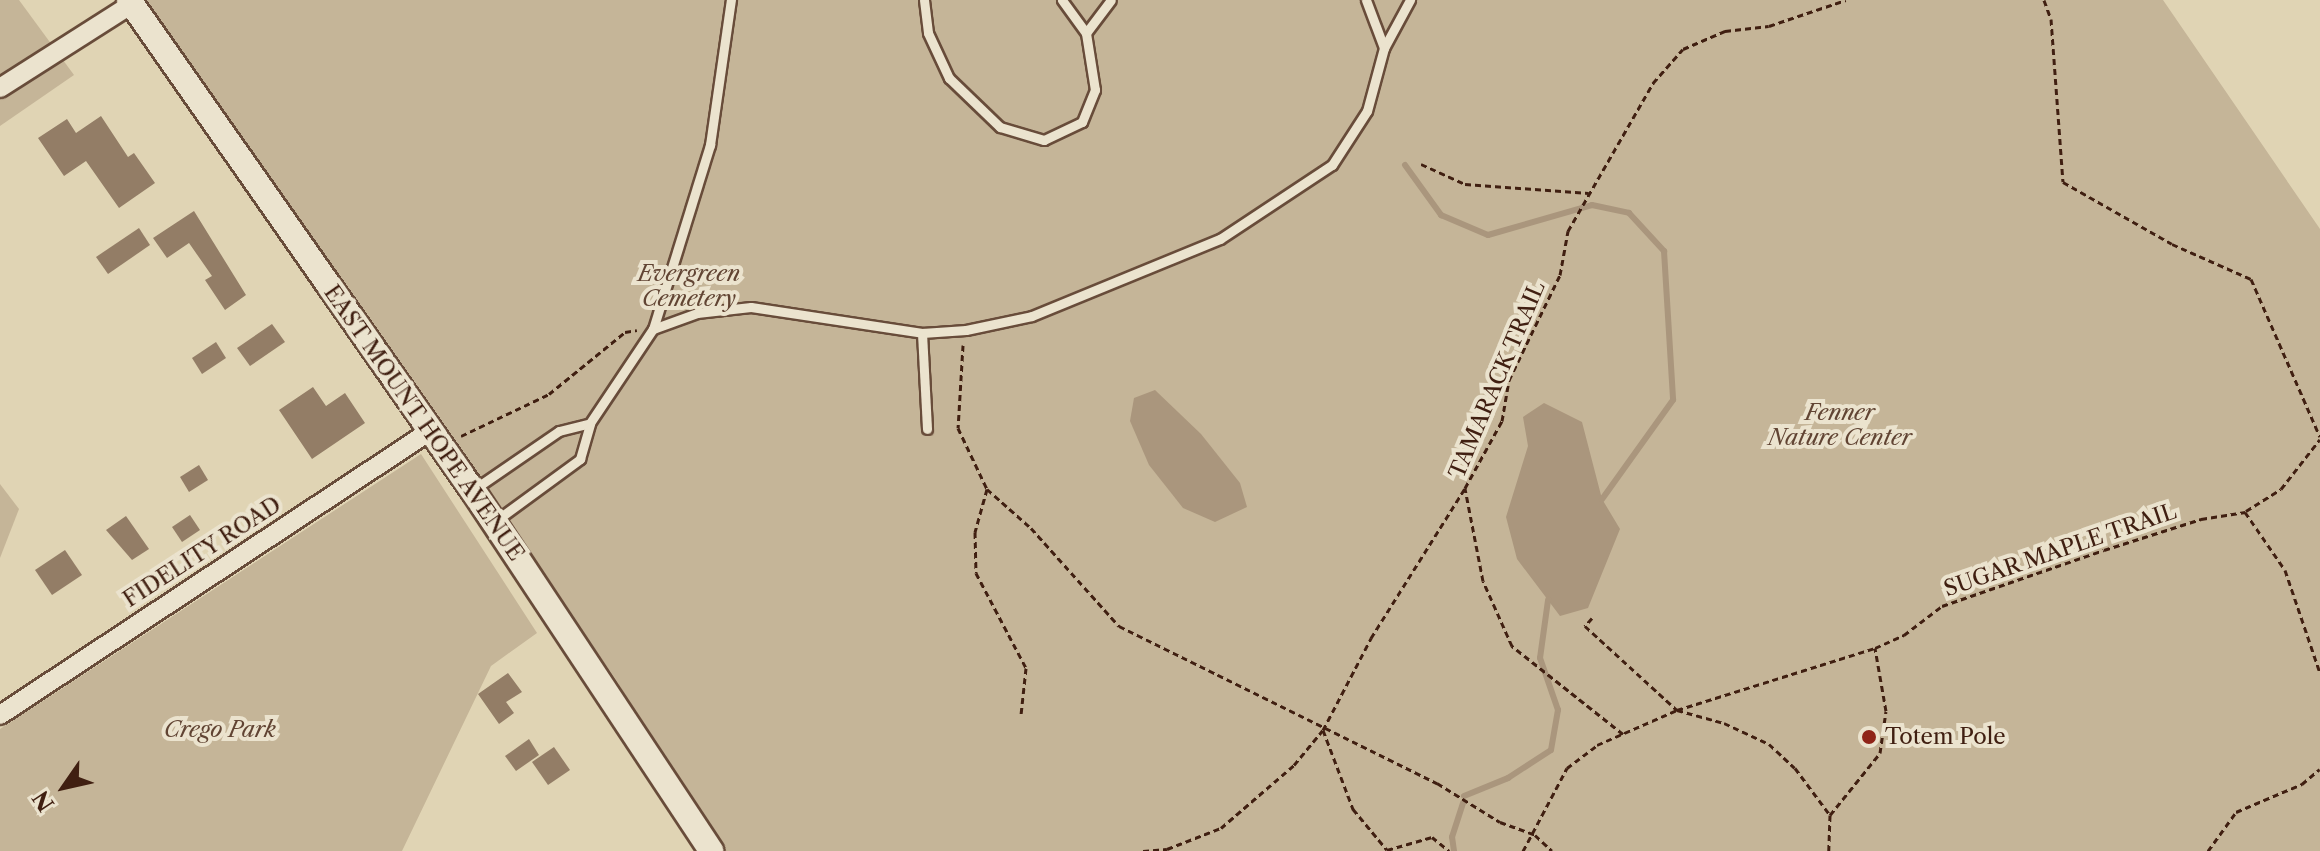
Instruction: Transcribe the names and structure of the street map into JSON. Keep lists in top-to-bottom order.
{
  "streets": {
    "street": ["EAST MOUNT HOPE AVENUE", "FIDELITY ROAD"],
    "path": ["TAMARACK TRAIL", "SUGAR MAPLE TRAIL"]
  },
  "crossings": [
    ["TAMARACK TRAIL", "SUGAR MAPLE TRAIL"],
    ["EAST MOUNT HOPE AVENUE", "FIDELITY ROAD"]
  ],
  "parks": ["Evergreen Cemetery", "Fenner Nature Center", "Crego Park"],
  "places": ["Totem Pole"],
  "north": "bottom left"
}
